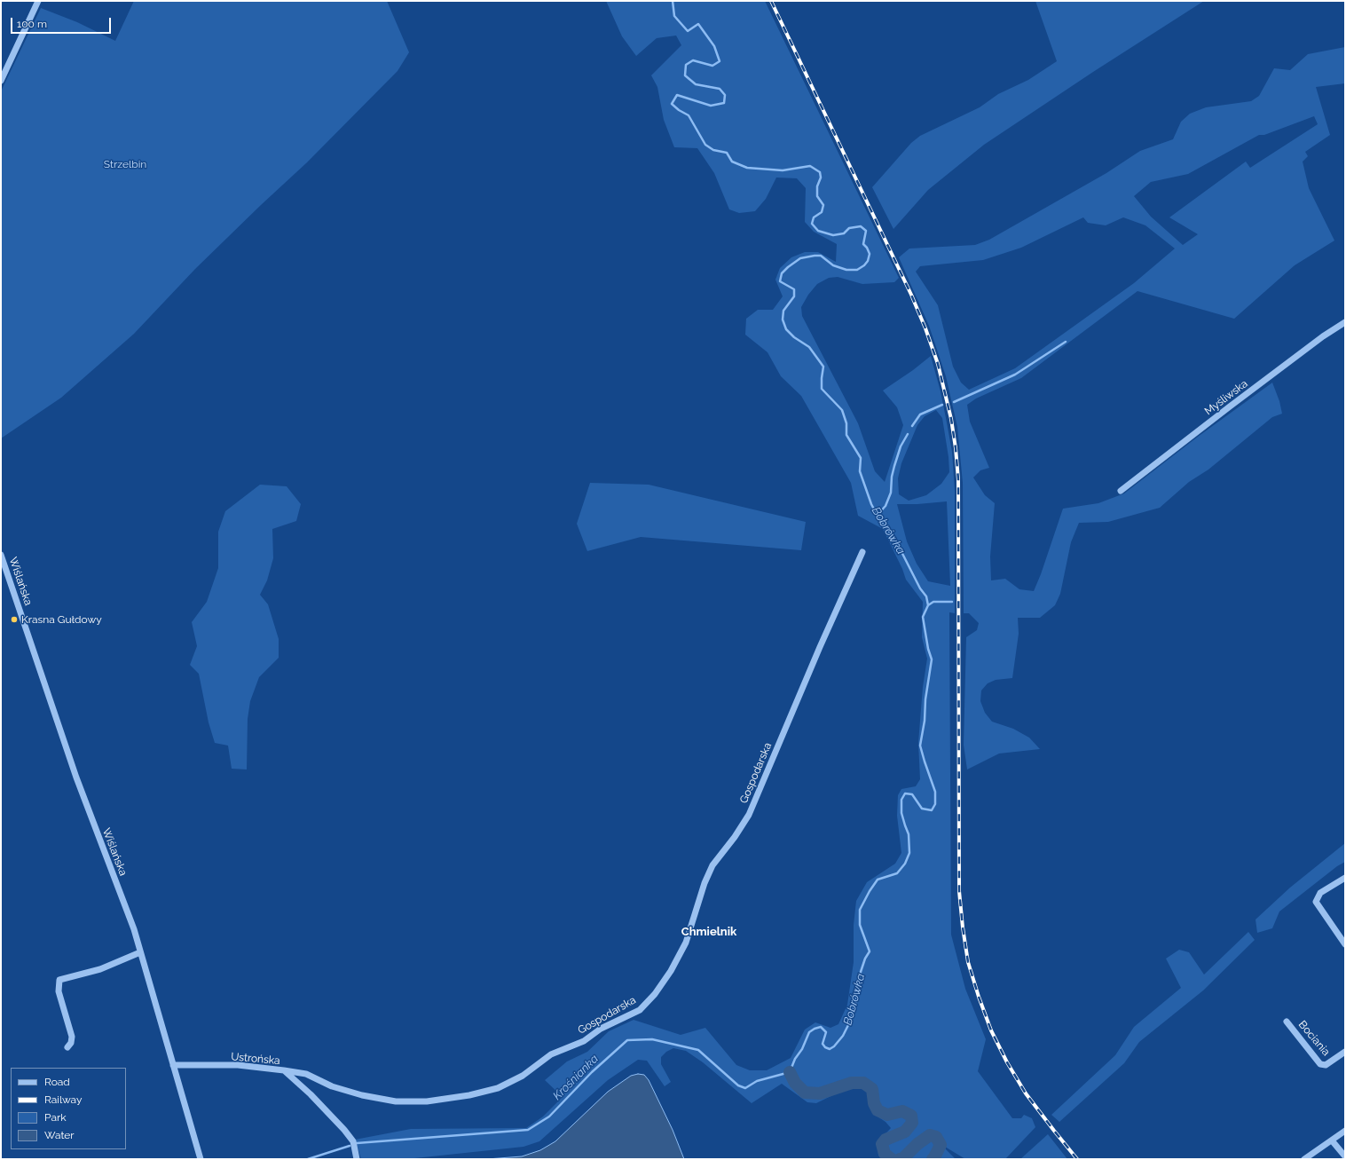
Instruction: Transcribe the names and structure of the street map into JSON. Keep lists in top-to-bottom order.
{
  "streets": {
    "street": [
      "Myśliwska",
      "Wiślańska",
      "Gospodarska",
      "Bociania",
      "Ustrońska"
    ]
  },
  "crossings": [
    ["Wiślańska", "Ustrońska"],
    ["Gospodarska", "Ustrońska"]
  ],
  "districts": ["Chmielnik"],
  "water": ["Bobrówka", "Krośnianka"],
  "parks": ["Strzelbin"],
  "places": ["Krasna Gułdowy"],
  "legend": [
    "Road",
    "Railway",
    "Park",
    "Water"
  ],
  "scale_bar": "100 m"
}
